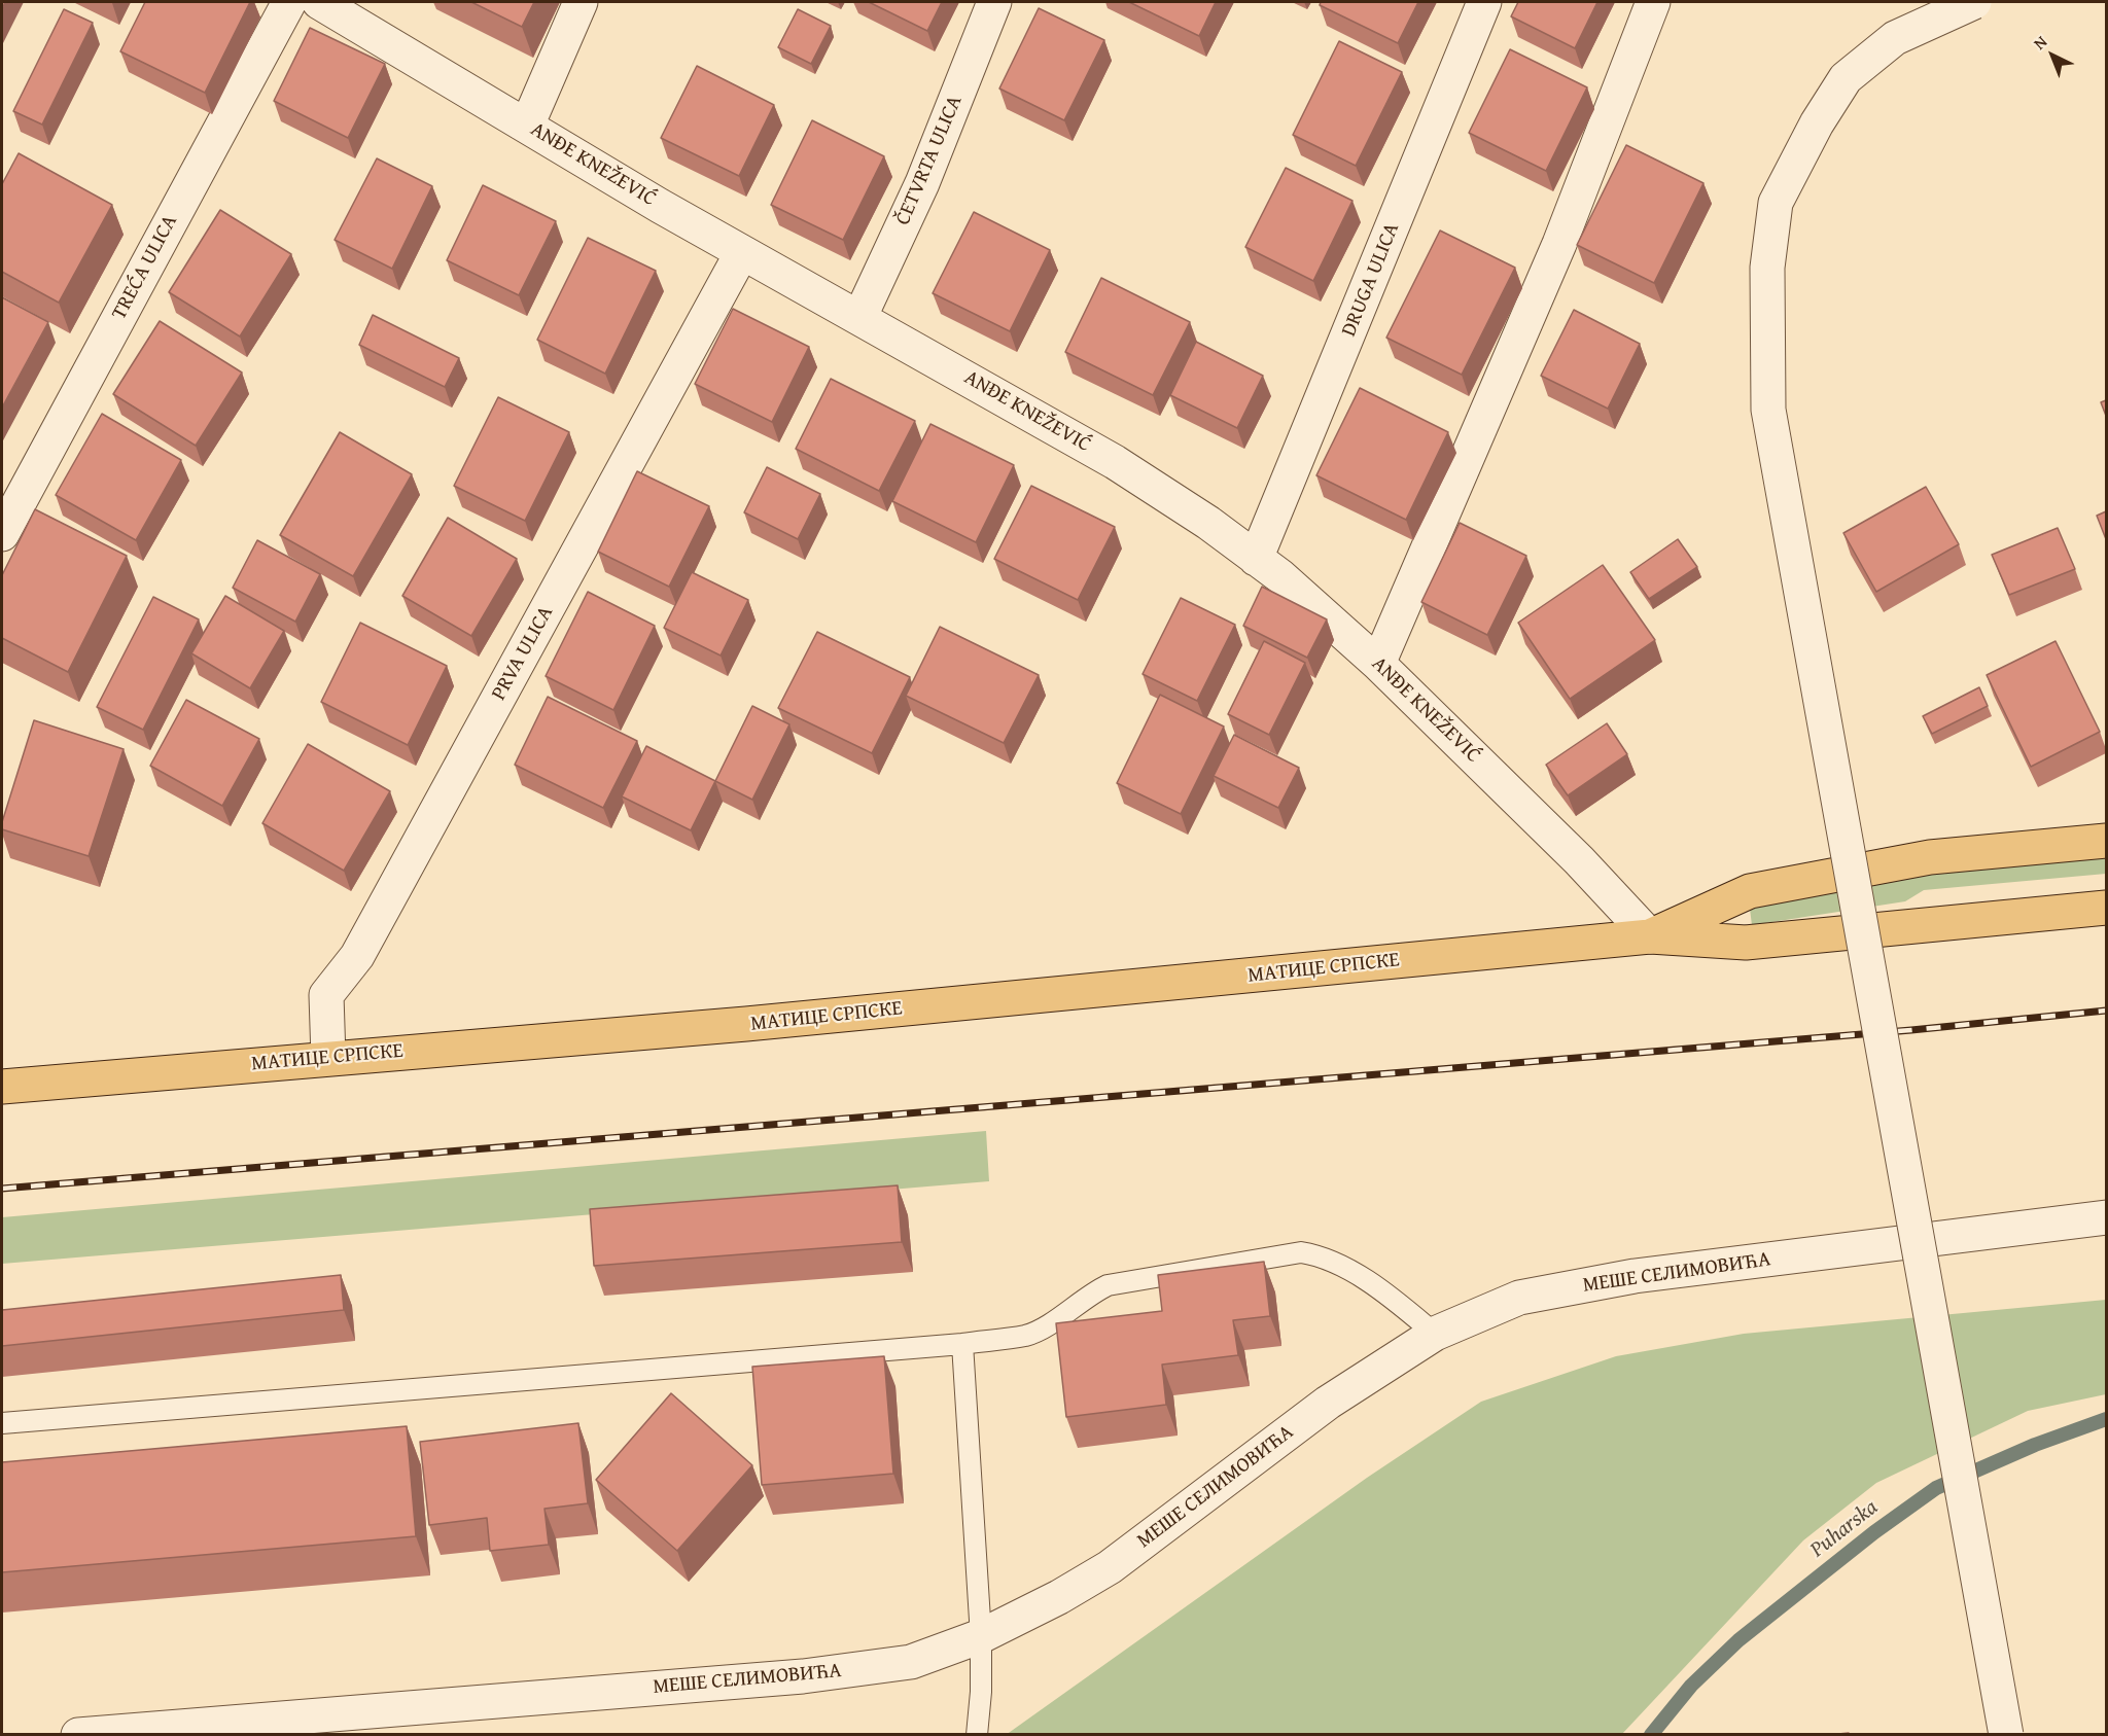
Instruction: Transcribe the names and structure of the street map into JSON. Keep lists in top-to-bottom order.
{
  "streets": {
    "main road": ["МАТИЦЕ СРПСКЕ"],
    "street": [
      "ČETVRTA ULICA",
      "ANĐE KNEŽEVIĆ",
      "TREĆA ULICA",
      "DRUGA ULICA",
      "PRVA ULICA",
      "МЕШЕ СЕЛИМОВИЋА"
    ]
  },
  "crossings": [
    ["ČETVRTA ULICA", "ANĐE KNEŽEVIĆ"],
    ["ANĐE KNEŽEVIĆ", "DRUGA ULICA"],
    ["ANĐE KNEŽEVIĆ", "PRVA ULICA"],
    ["ANĐE KNEŽEVIĆ", "МАТИЦЕ СРПСКЕ"],
    ["PRVA ULICA", "МАТИЦЕ СРПСКЕ"]
  ],
  "water": ["Puharska"],
  "north": "top left"
}
